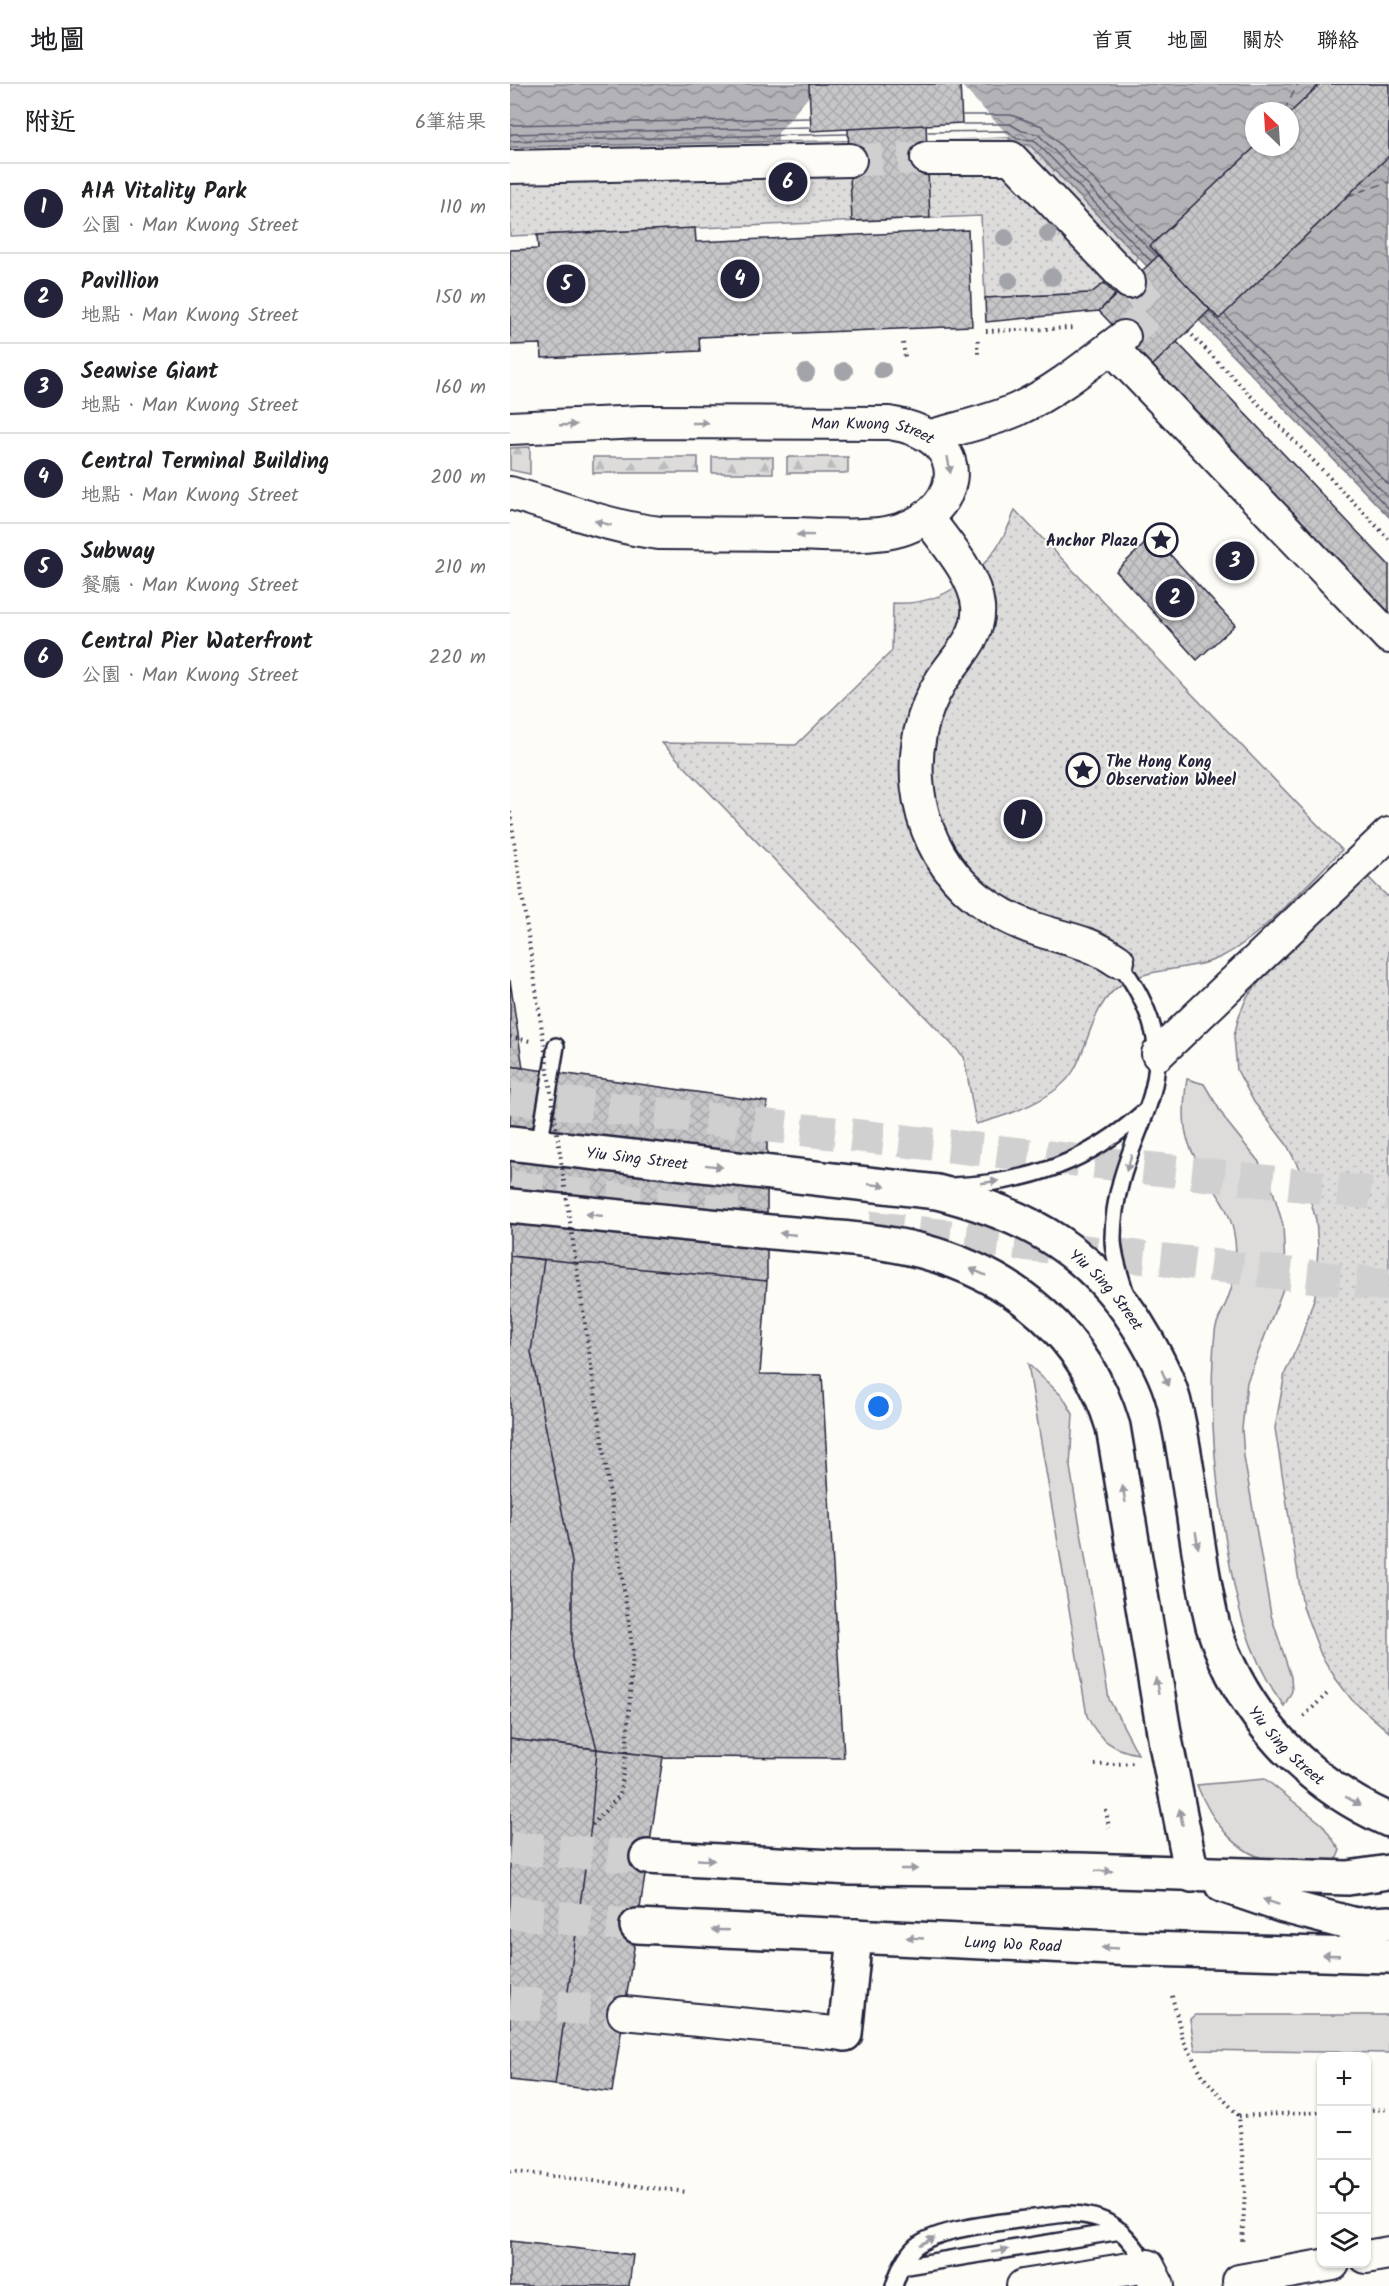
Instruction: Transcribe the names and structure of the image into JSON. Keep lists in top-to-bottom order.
{
  "streets": {
    "main road": ["Yiu Sing Street", "Lung Wo Road"],
    "street": ["Man Kwong Street"]
  },
  "one_way": ["Yiu Sing Street"],
  "places": {
    "place": ["Anchor Plaza", "The Hong Kong Observation Wheel"]
  },
  "north": "top left",
  "page": {
    "header": "地圖",
    "nav": [
      "首頁",
      "地圖",
      "關於",
      "聯絡"
    ],
    "heading": ["附近", "6筆結果"],
    "pins": [
      "6",
      "4",
      "5",
      "3",
      "2",
      "1"
    ],
    "list": [
      {
        "mark": "1",
        "name": "AIA Vitality Park",
        "note": "公園 · Man Kwong Street",
        "value": "110 m"
      },
      {
        "mark": "2",
        "name": "Pavillion",
        "note": "地點 · Man Kwong Street",
        "value": "150 m"
      },
      {
        "mark": "3",
        "name": "Seawise Giant",
        "note": "地點 · Man Kwong Street",
        "value": "160 m"
      },
      {
        "mark": "4",
        "name": "Central Terminal Building",
        "note": "地點 · Man Kwong Street",
        "value": "200 m"
      },
      {
        "mark": "5",
        "name": "Subway",
        "note": "餐廳 · Man Kwong Street",
        "value": "210 m"
      },
      {
        "mark": "6",
        "name": "Central Pier Waterfront",
        "note": "公園 · Man Kwong Street",
        "value": "220 m"
      }
    ],
    "map_buttons": ["+", "−"]
  }
}
